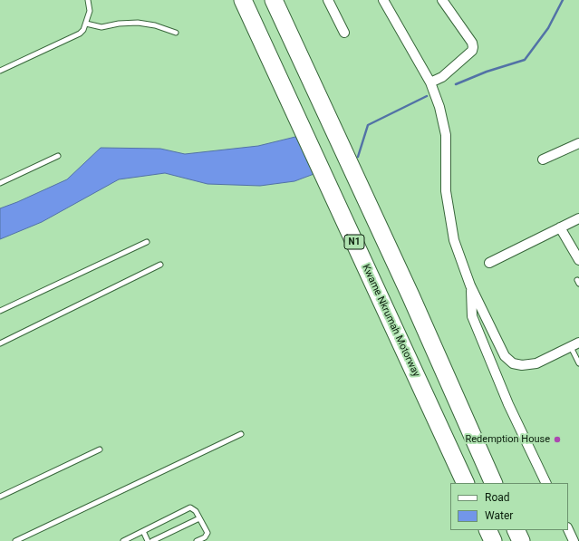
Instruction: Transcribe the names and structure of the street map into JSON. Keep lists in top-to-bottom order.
{
  "streets": {
    "highway": ["N1", "Kwame Nkrumah Motorway"]
  },
  "places": ["Redemption House"],
  "legend": ["Road", "Water"]
}
